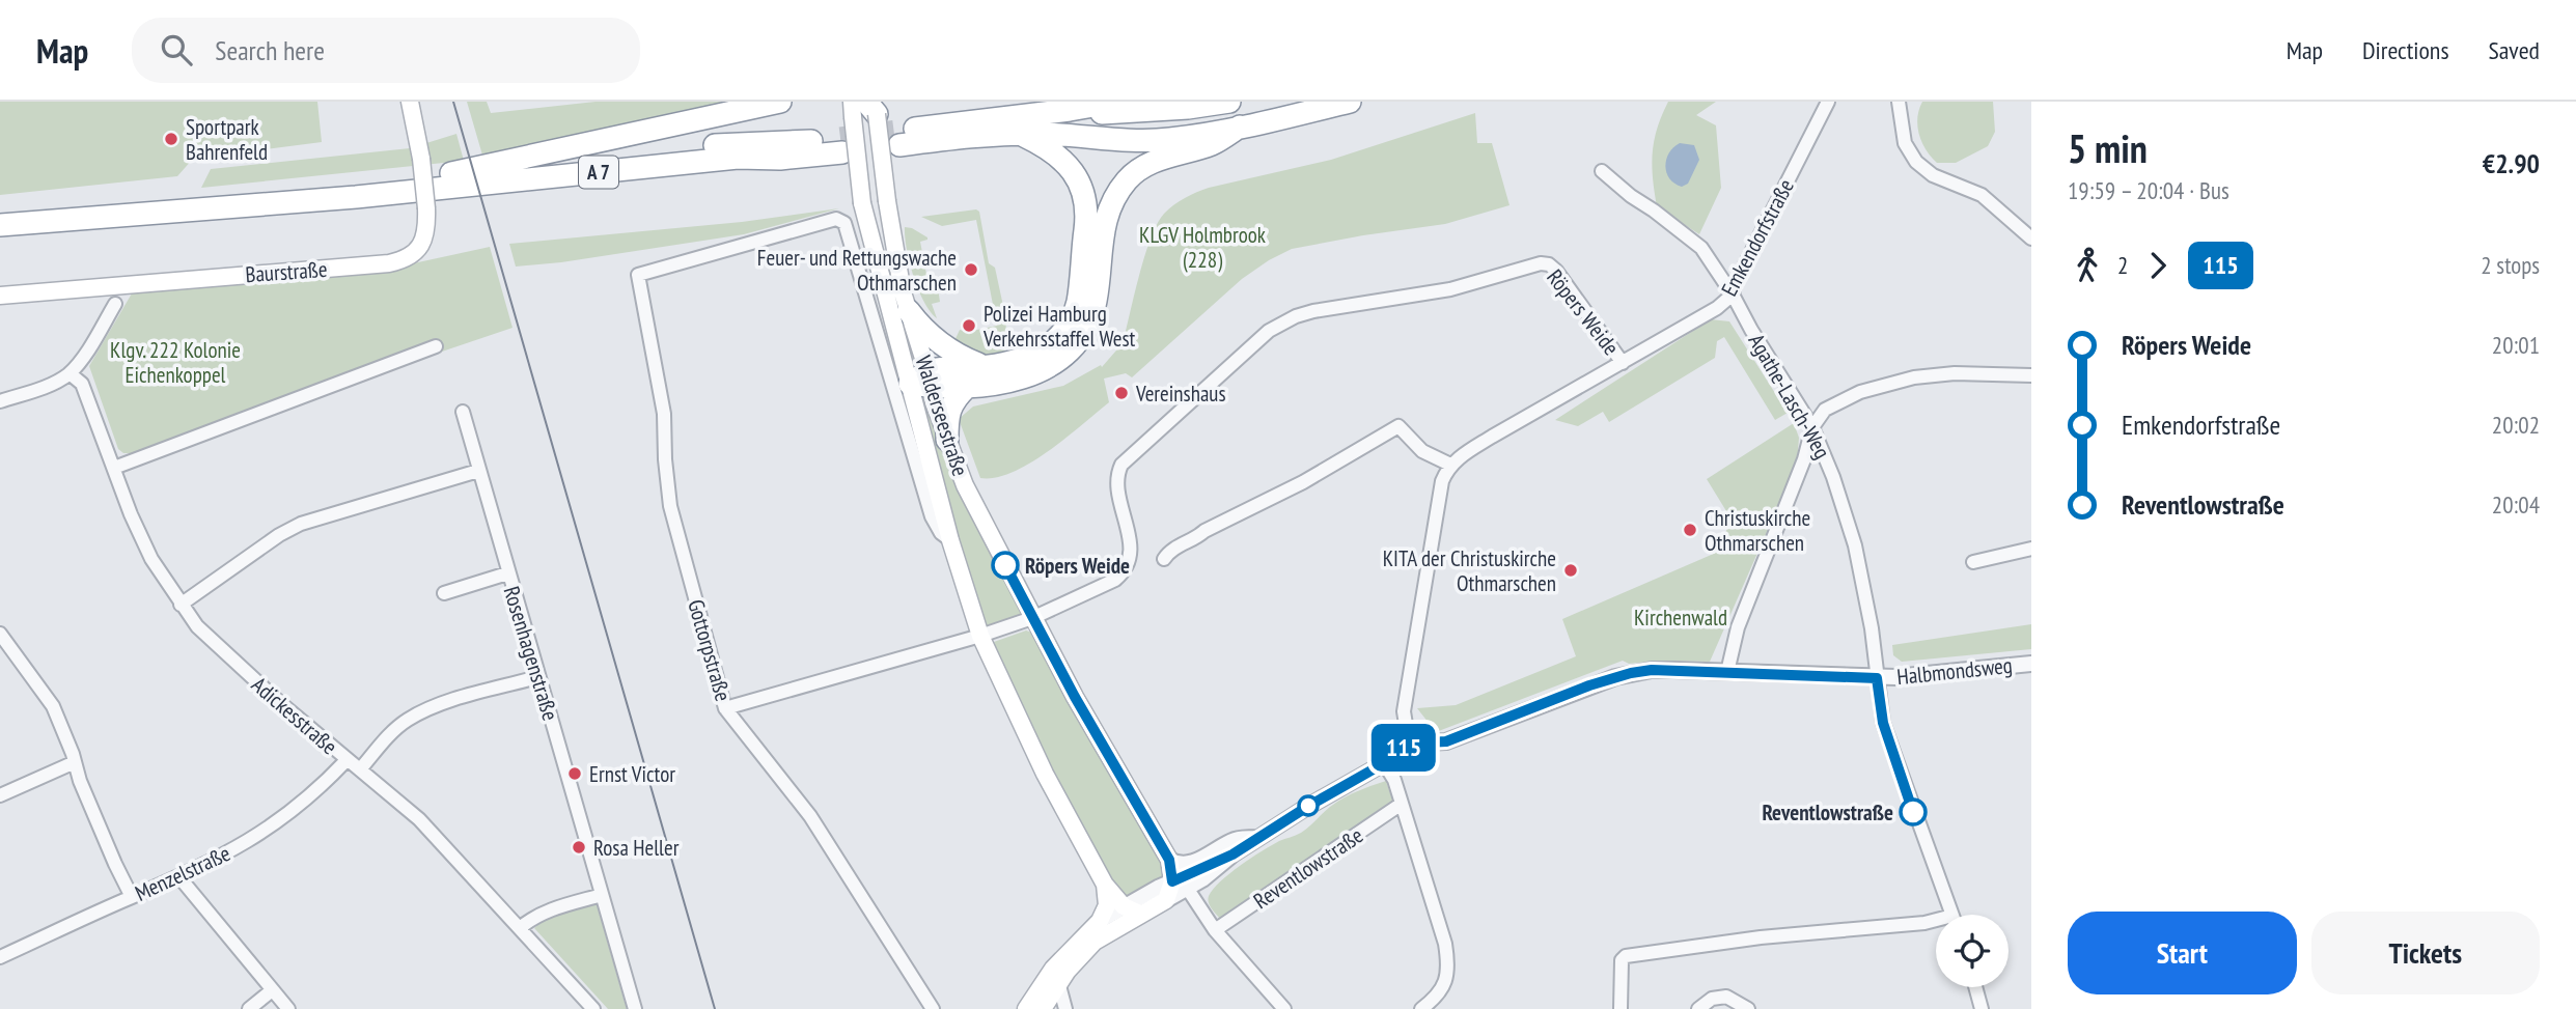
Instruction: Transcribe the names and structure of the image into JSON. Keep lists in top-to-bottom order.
{
  "streets": {
    "highway": ["A 7"],
    "main road": ["Baurstraße", "Walderseestraße"],
    "street": [
      "Emkendorfstraße",
      "Röpers Weide",
      "Agathe-Lasch-Weg",
      "Gottorpstraße",
      "Rosenhagenstraße",
      "Halbmondsweg",
      "Adickesstraße",
      "Reventlowstraße",
      "Menzelstraße"
    ]
  },
  "crossings": [
    ["Emkendorfstraße", "Röpers Weide"],
    ["Emkendorfstraße", "Agathe-Lasch-Weg"],
    ["Röpers Weide", "Walderseestraße"],
    ["Agathe-Lasch-Weg", "Halbmondsweg"],
    ["Walderseestraße", "Gottorpstraße"],
    ["Walderseestraße", "Reventlowstraße"],
    ["Adickesstraße", "Menzelstraße"]
  ],
  "parks": ["KLGV Holmbrook (228)", "Klgv. 222 Kolonie Eichenkoppel", "Kirchenwald"],
  "places": [
    "Sportpark Bahrenfeld",
    "Feuer- und Rettungswache Othmarschen",
    "Polizei Hamburg Verkehrsstaffel West",
    "Vereinshaus",
    "Christuskirche Othmarschen",
    "Röpers Weide",
    "KITA der Christuskirche Othmarschen",
    "Ernst Victor",
    "Reventlowstraße",
    "Rosa Heller"
  ],
  "lines": ["bus line 115"],
  "page": {
    "header": "Map",
    "search": "Search here",
    "nav": ["Map", "Directions", "Saved"],
    "on_map": "115",
    "heading": ["5 min", "19:59 – 20:04 · Bus", "€2.90"],
    "legs": ["2", "115", "2 stops"],
    "list": [
      {
        "name": "Röpers Weide",
        "value": "20:01"
      },
      {
        "name": "Emkendorfstraße",
        "value": "20:02"
      },
      {
        "name": "Reventlowstraße",
        "value": "20:04"
      }
    ],
    "buttons": ["Start", "Tickets"]
  }
}
